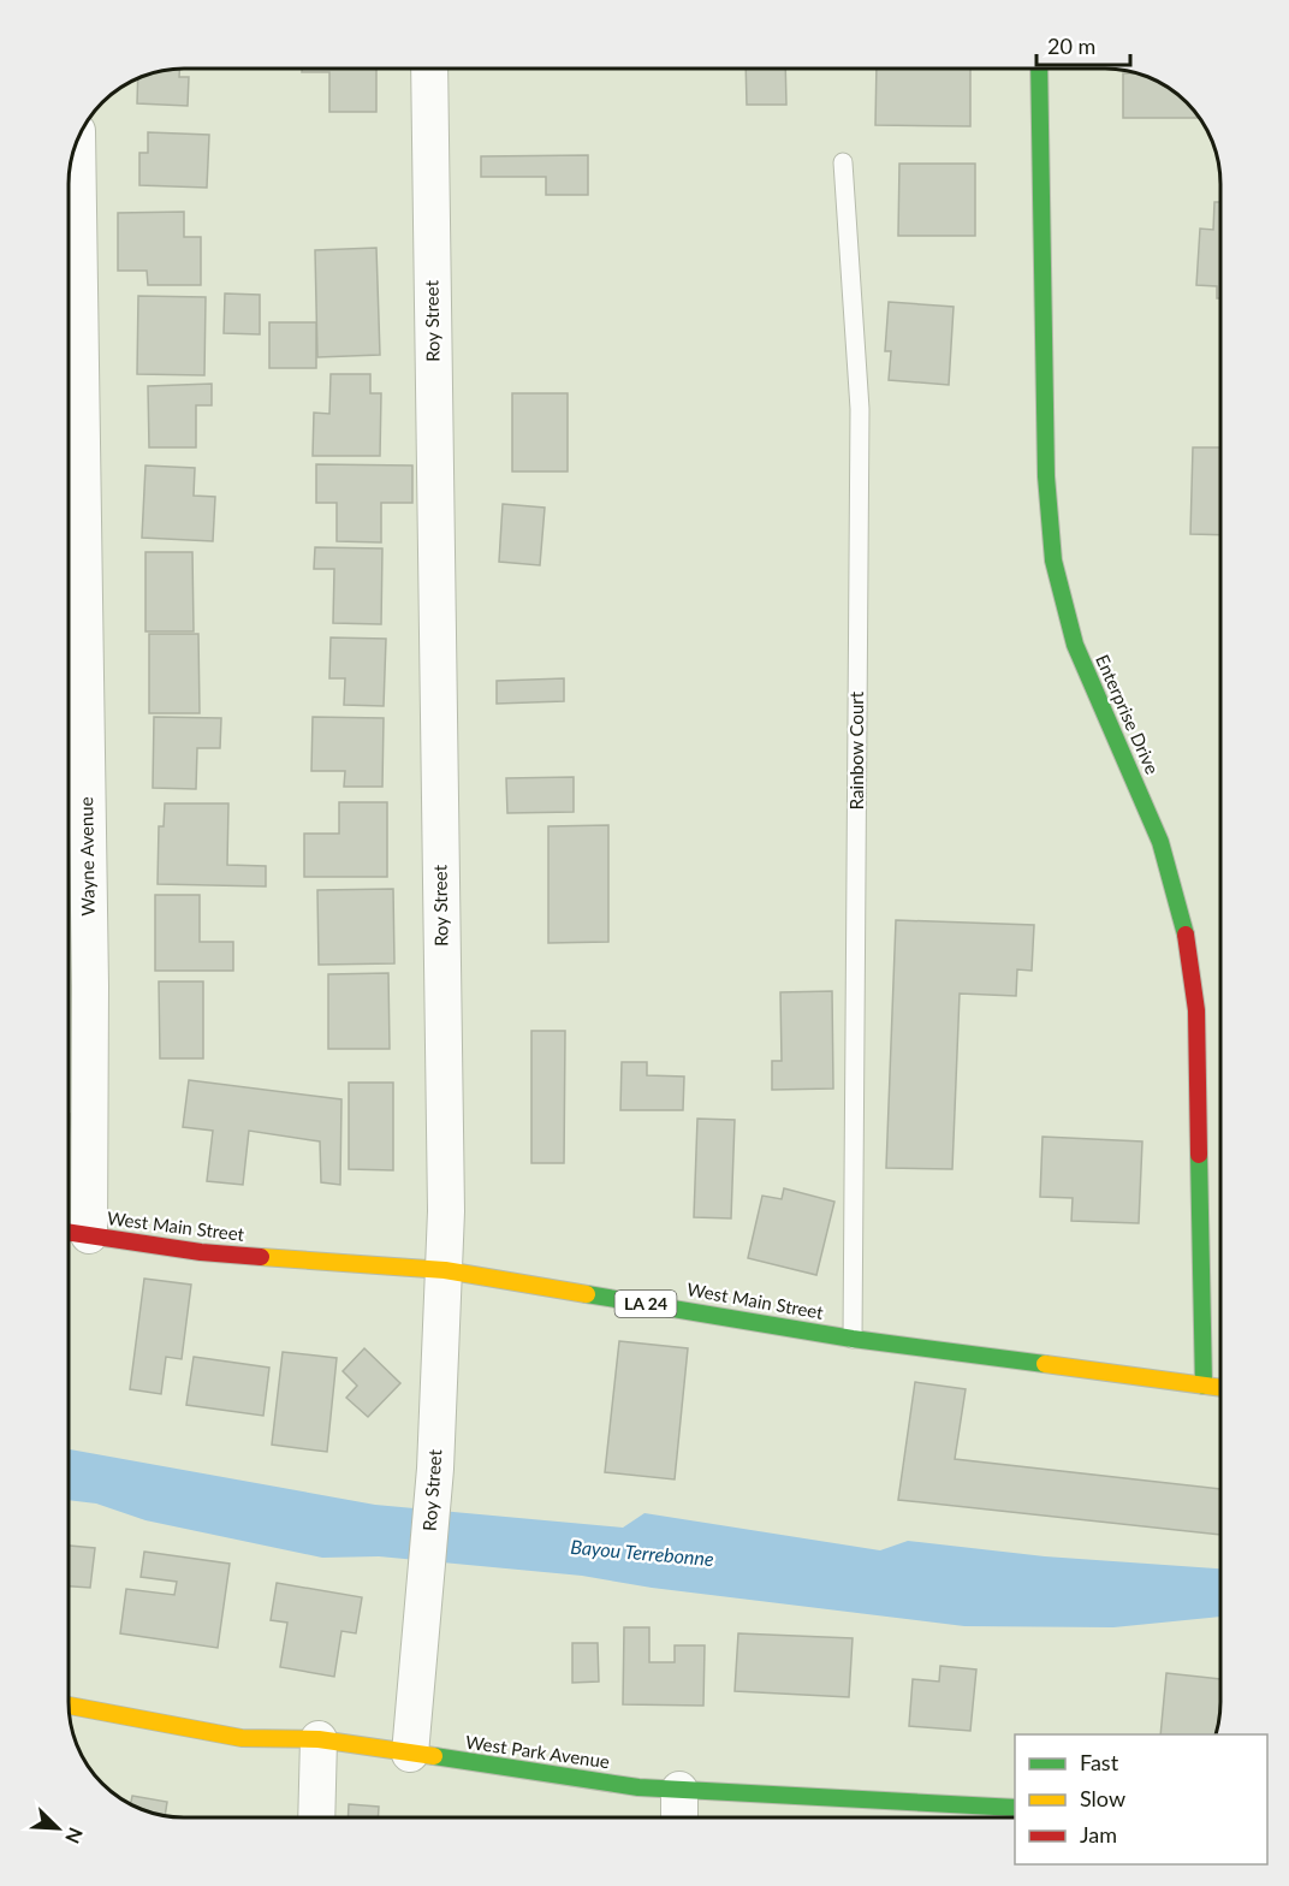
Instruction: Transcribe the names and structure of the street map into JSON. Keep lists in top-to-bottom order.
{
  "streets": {
    "main road": [
      "Enterprise Drive",
      "West Main Street",
      "LA 24",
      "West Park Avenue"
    ],
    "street": ["Roy Street", "Wayne Avenue"],
    "lane": ["Rainbow Court"]
  },
  "crossings": [
    ["Roy Street", "West Main Street"],
    ["Roy Street", "West Park Avenue"],
    ["Enterprise Drive", "West Main Street"],
    ["Rainbow Court", "West Main Street"],
    ["Wayne Avenue", "West Main Street"]
  ],
  "water": ["Bayou Terrebonne"],
  "legend": ["Fast", "Slow", "Jam"],
  "scale_bar": "20 m",
  "north": "bottom right"
}
